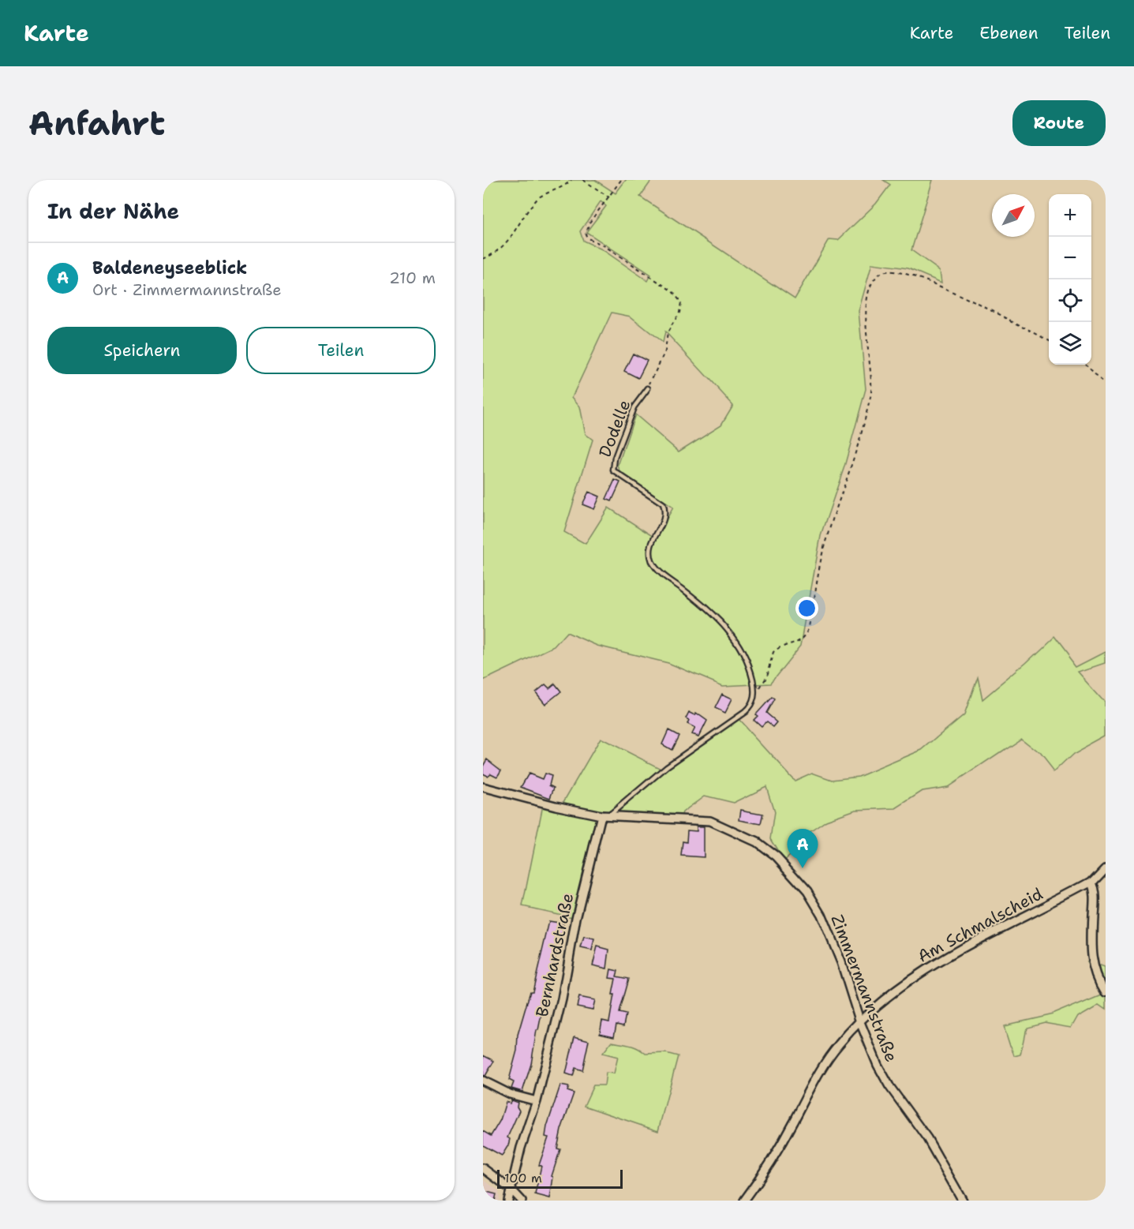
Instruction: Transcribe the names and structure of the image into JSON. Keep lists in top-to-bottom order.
{
  "streets": {
    "street": ["Am Schmalscheid", "Bernhardstraße", "Zimmermannstraße"],
    "lane": ["Dodelle"]
  },
  "crossings": [
    ["Am Schmalscheid", "Zimmermannstraße"],
    ["Bernhardstraße", "Zimmermannstraße"]
  ],
  "scale_bar": "100 m",
  "north": "top right",
  "page": {
    "header": "Karte",
    "nav": ["Karte", "Ebenen", "Teilen"],
    "buttons": [
      "Route",
      ["Speichern", "Teilen"]
    ],
    "title": "Anfahrt",
    "heading": "In der Nähe",
    "map_buttons": ["+", "−"],
    "list": [
      {
        "mark": "A",
        "name": "Baldeneyseeblick",
        "note": "Ort · Zimmermannstraße",
        "value": "210 m"
      }
    ],
    "pins": "A",
    "scale": "100 m"
  }
}
